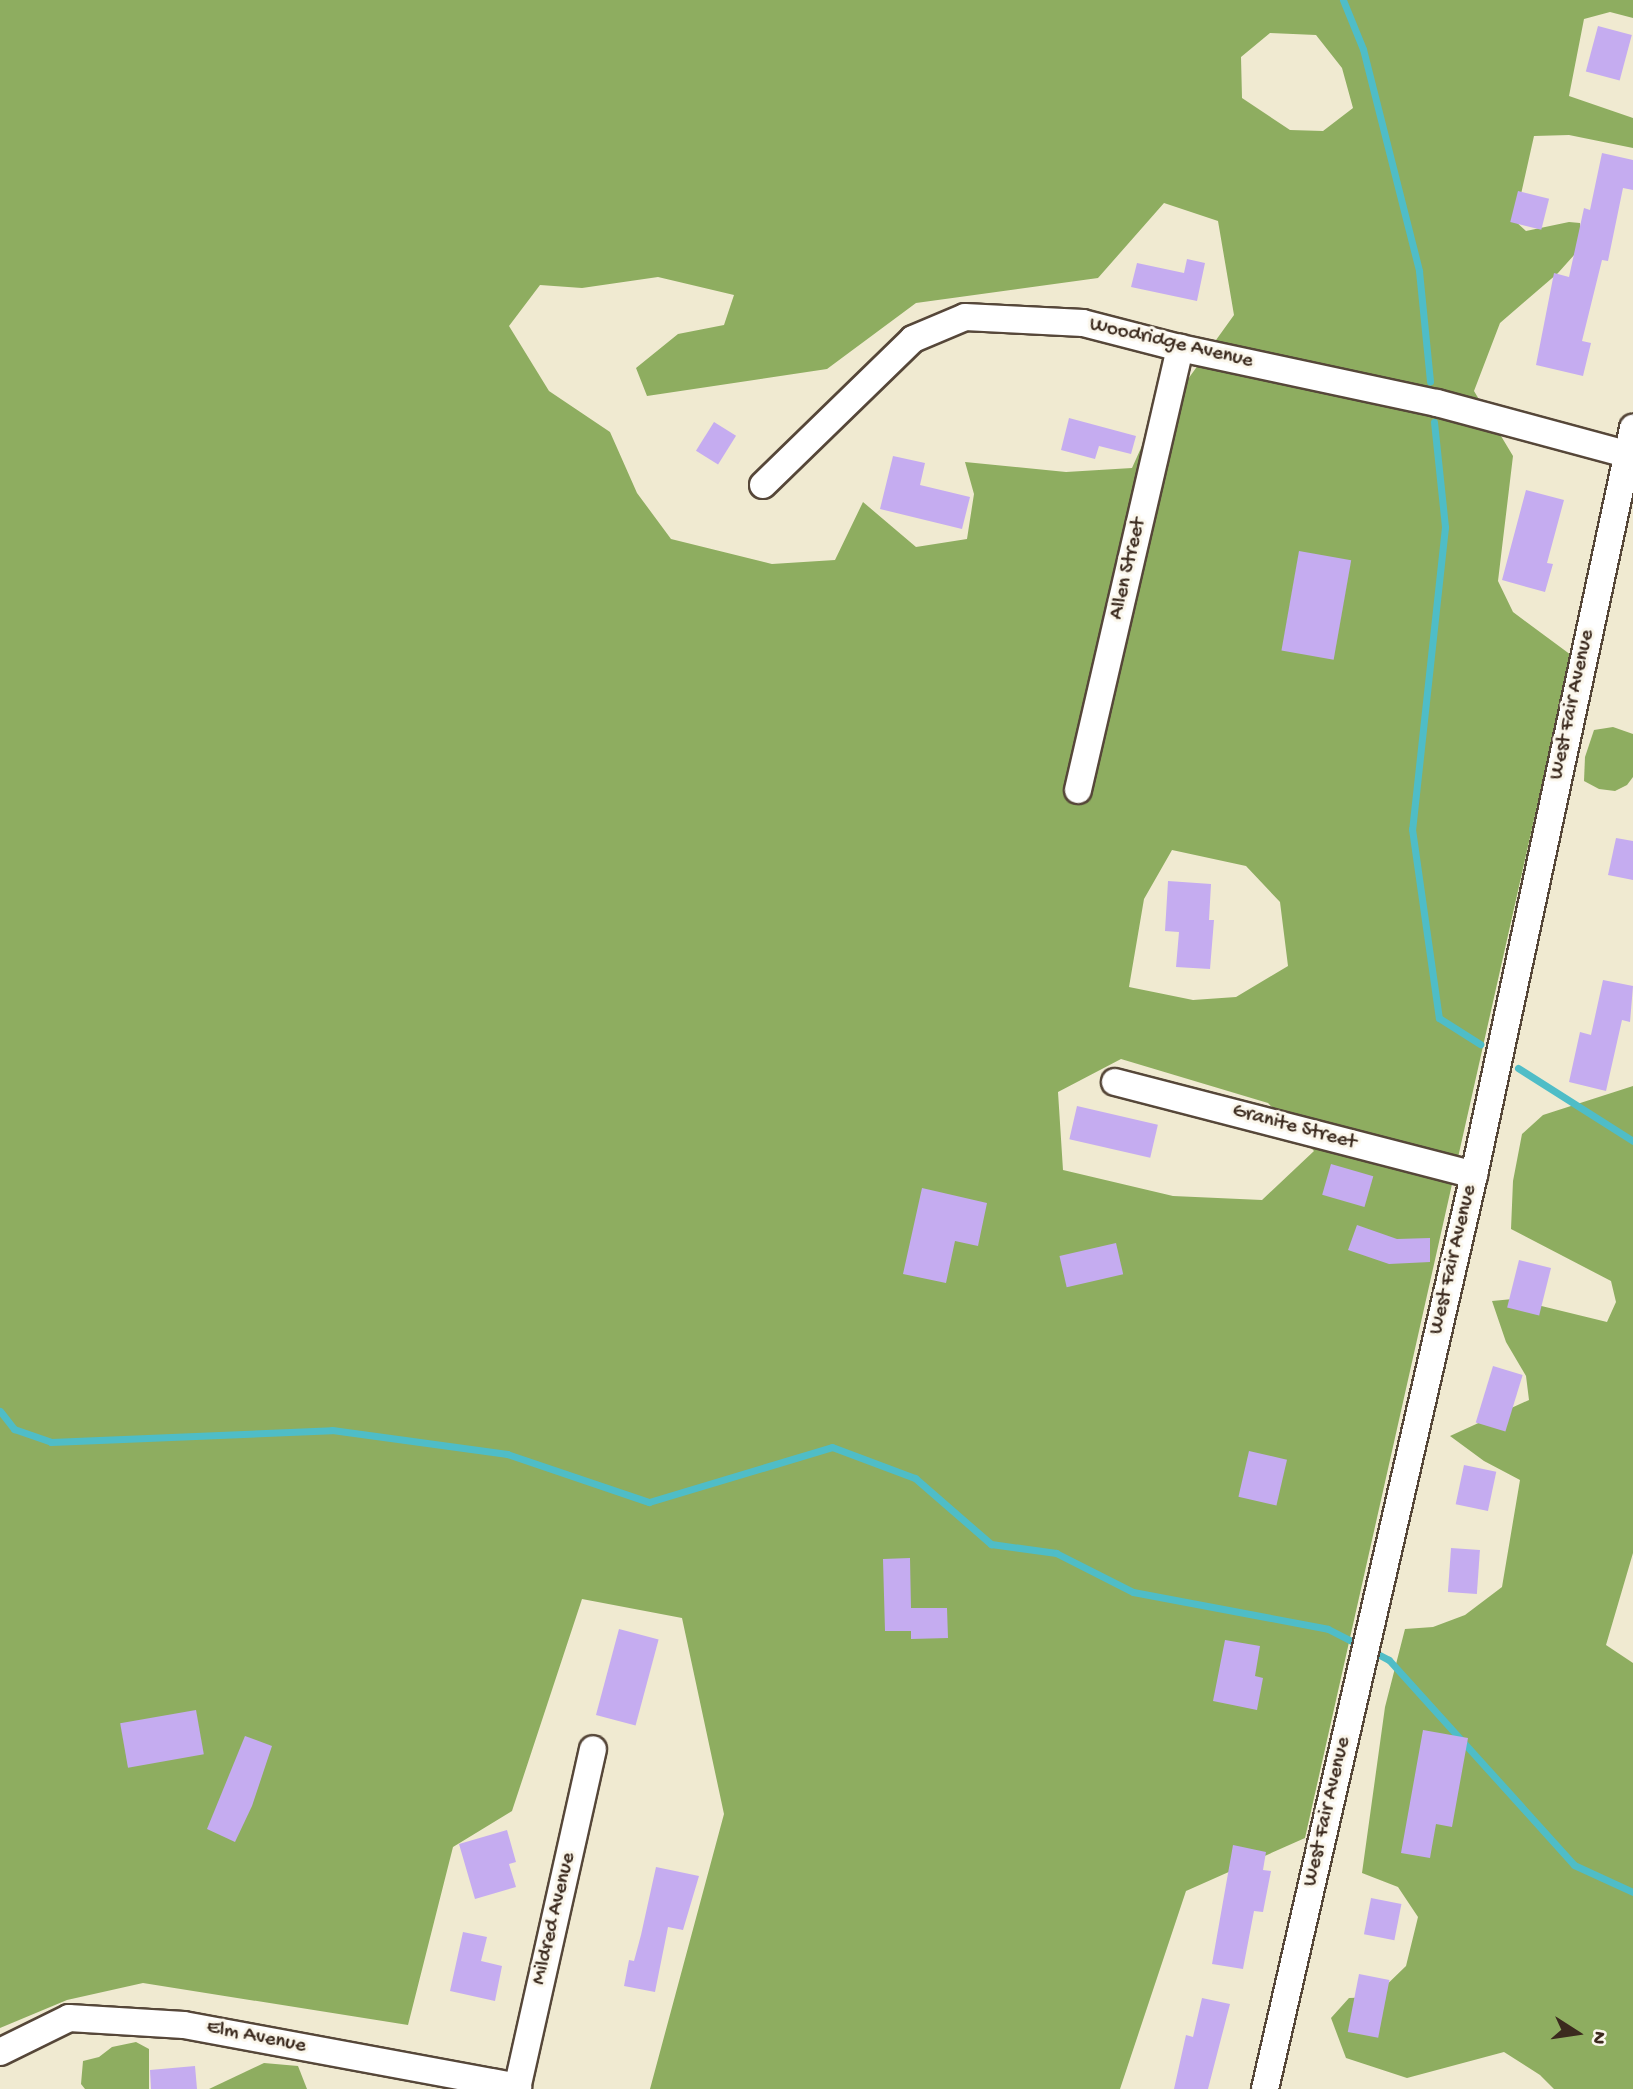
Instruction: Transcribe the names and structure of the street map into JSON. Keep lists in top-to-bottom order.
{
  "streets": {
    "street": [
      "Woodridge Avenue",
      "Allen Street",
      "West Fair Avenue",
      "Granite Street",
      "Mildred Avenue",
      "Elm Avenue"
    ]
  },
  "crossings": [
    ["Woodridge Avenue", "Allen Street"],
    ["Woodridge Avenue", "West Fair Avenue"],
    ["West Fair Avenue", "Granite Street"],
    ["Mildred Avenue", "Elm Avenue"]
  ],
  "north": "right"
}
